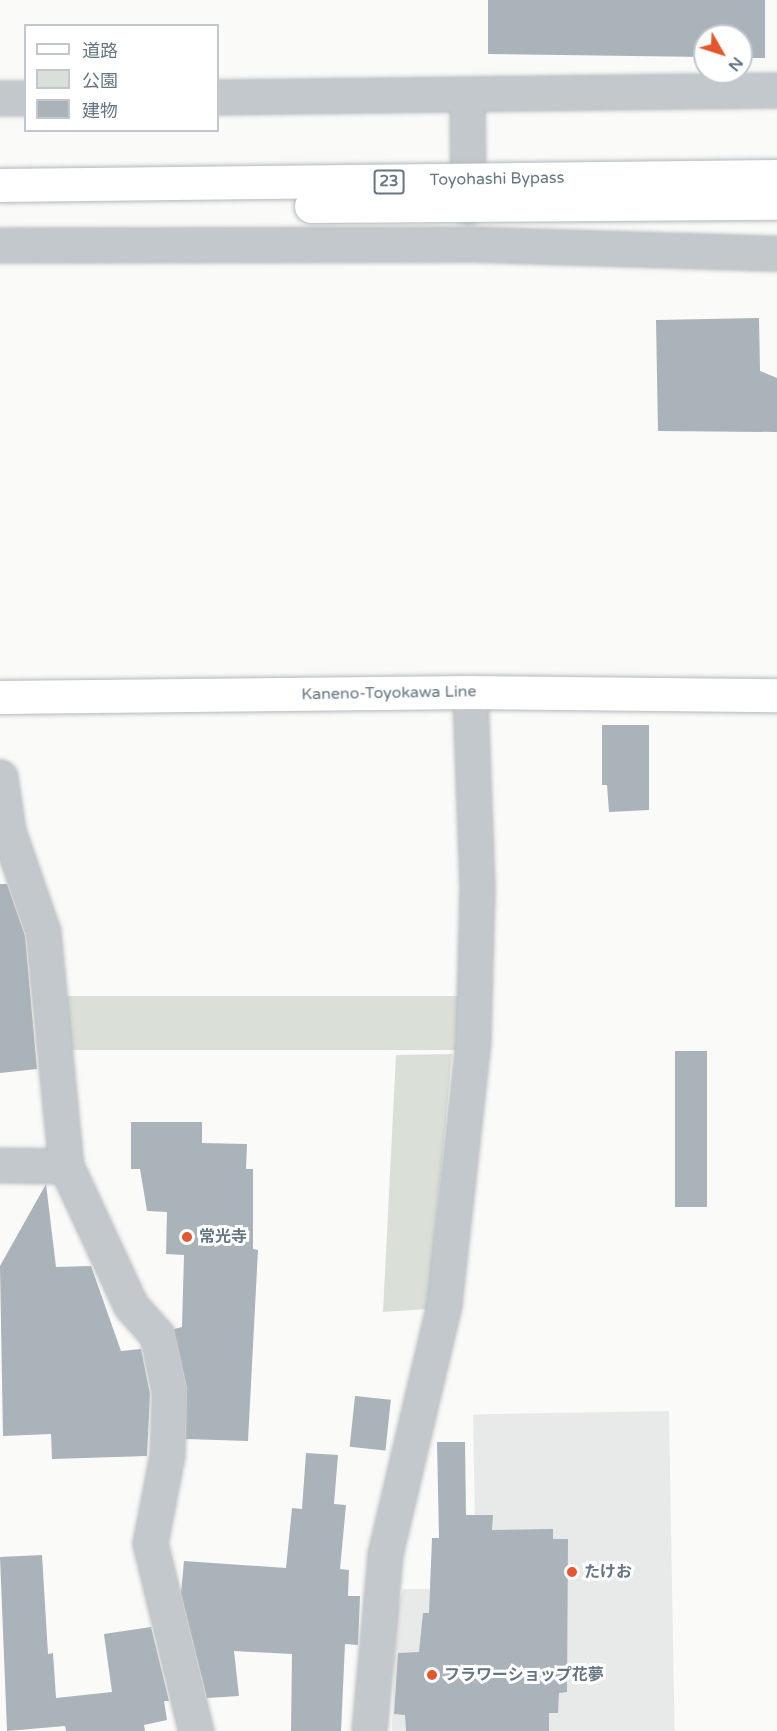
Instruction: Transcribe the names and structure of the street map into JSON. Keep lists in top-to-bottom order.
{
  "streets": {
    "main road": ["Toyohashi Bypass", "23", "Kaneno-Toyokawa Line"]
  },
  "places": ["常光寺", "たけお", "フラワーショップ花夢"],
  "legend": ["道路", "公園", "建物"],
  "north": "bottom right"
}
